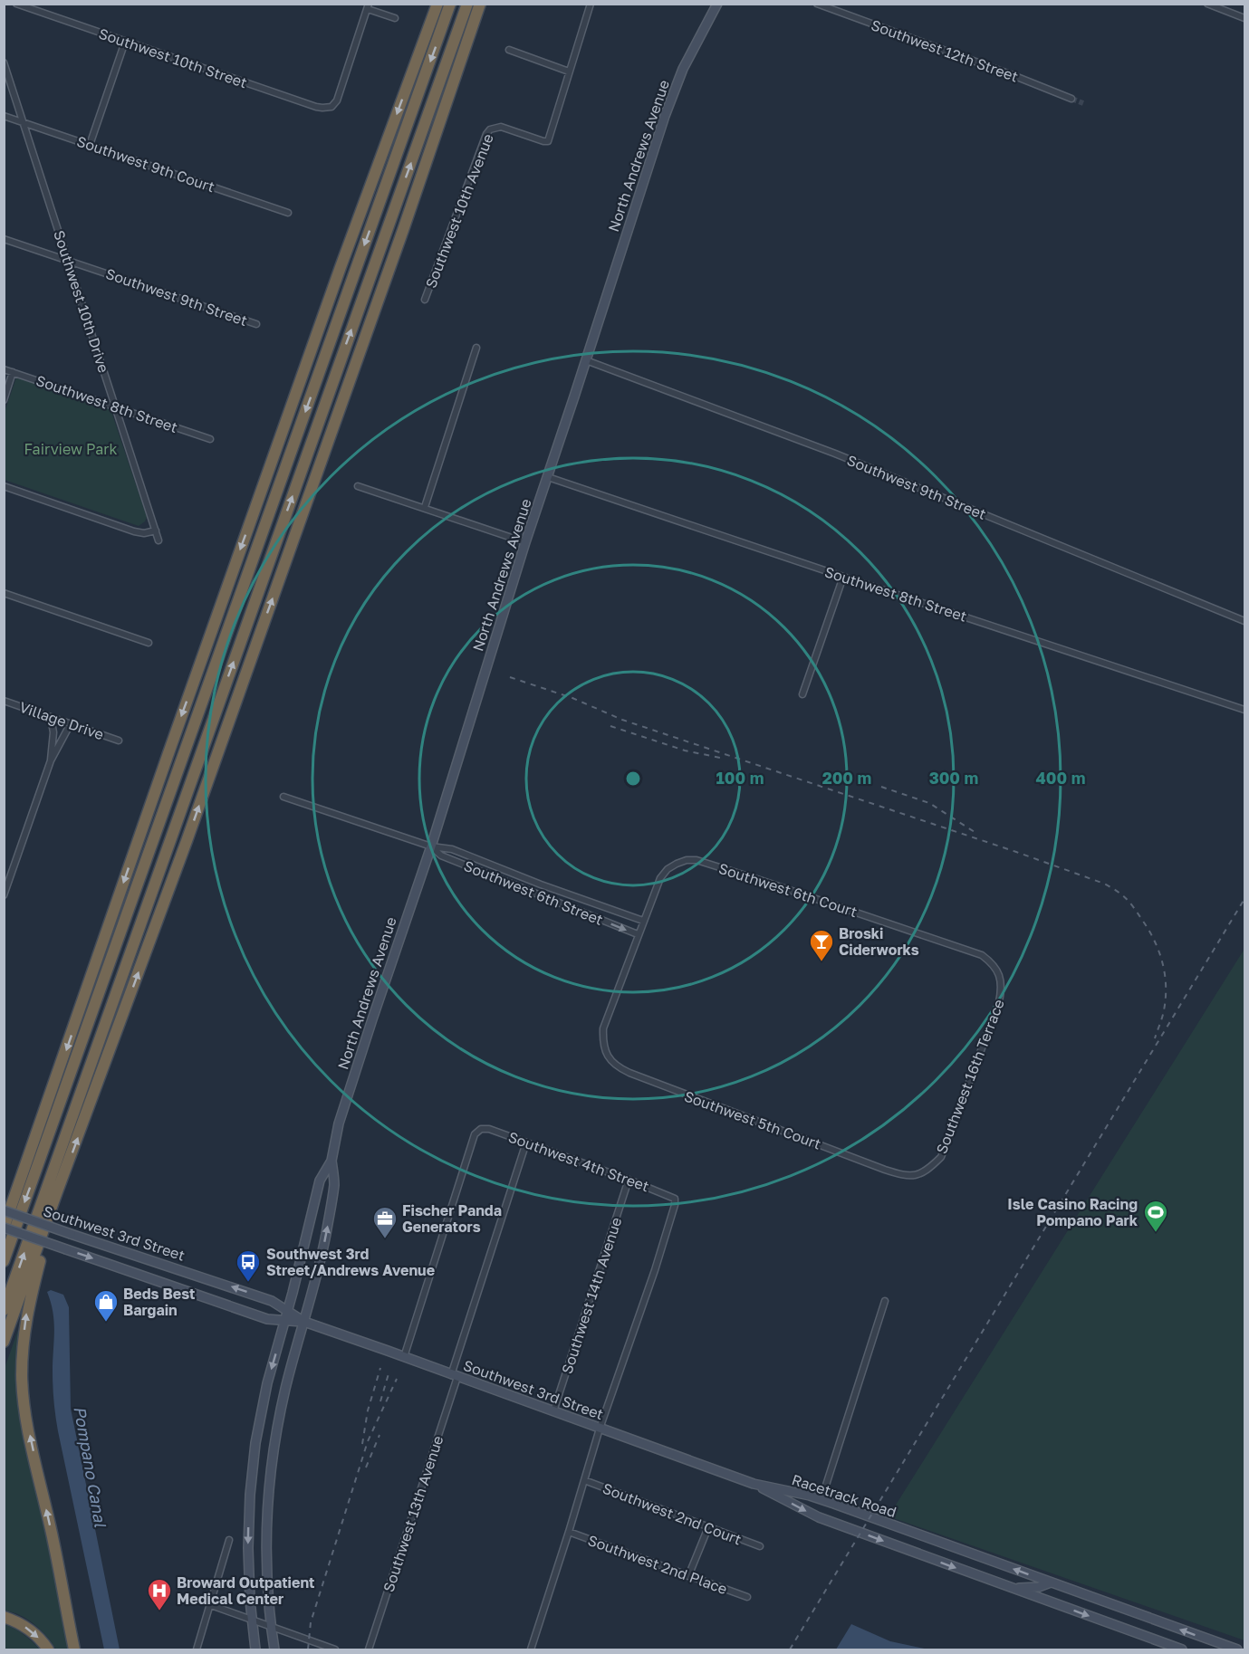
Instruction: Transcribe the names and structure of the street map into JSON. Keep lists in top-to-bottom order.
{
  "streets": {
    "main road": ["North Andrews Avenue", "Southwest 3rd Street", "Racetrack Road"],
    "street": [
      "Southwest 12th Street",
      "Southwest 10th Street",
      "Southwest 9th Court",
      "Southwest 10th Avenue",
      "Southwest 9th Street",
      "Southwest 10th Drive",
      "Southwest 8th Street",
      "Village Drive",
      "Southwest 6th Court",
      "Southwest 6th Street",
      "Southwest 16th Terrace",
      "Southwest 5th Court",
      "Southwest 4th Street",
      "Southwest 14th Avenue",
      "Southwest 13th Avenue",
      "Southwest 2nd Court",
      "Southwest 2nd Place"
    ]
  },
  "crossings": [
    ["North Andrews Avenue", "Southwest 9th Street"],
    ["North Andrews Avenue", "Southwest 8th Street"],
    ["North Andrews Avenue", "Southwest 6th Street"],
    ["North Andrews Avenue", "Southwest 3rd Street"],
    ["Southwest 9th Court", "Southwest 10th Drive"],
    ["Southwest 9th Street", "Southwest 10th Drive"],
    ["Southwest 10th Drive", "Southwest 8th Street"],
    ["Southwest 6th Court", "Southwest 6th Street"],
    ["Southwest 6th Court", "Southwest 16th Terrace"],
    ["Southwest 6th Street", "Southwest 5th Court"],
    ["Southwest 16th Terrace", "Southwest 5th Court"],
    ["Southwest 4th Street", "Southwest 3rd Street"],
    ["Southwest 4th Street", "Southwest 14th Avenue"],
    ["Southwest 4th Street", "Southwest 13th Avenue"],
    ["Southwest 3rd Street", "Southwest 14th Avenue"],
    ["Southwest 3rd Street", "Racetrack Road"],
    ["Southwest 3rd Street", "Southwest 13th Avenue"]
  ],
  "water": ["Pompano Canal"],
  "parks": ["Fairview Park"],
  "places": {
    "bar": ["Broski Ciderworks"],
    "sports": ["Isle Casino Racing Pompano Park"],
    "office": ["Fischer Panda Generators"],
    "bus stop": ["Southwest 3rd Street/Andrews Avenue"],
    "shop": ["Beds Best Bargain"],
    "hospital": ["Broward Outpatient Medical Center"]
  },
  "rings": [
    "100 m",
    "200 m",
    "300 m",
    "400 m"
  ]
}
